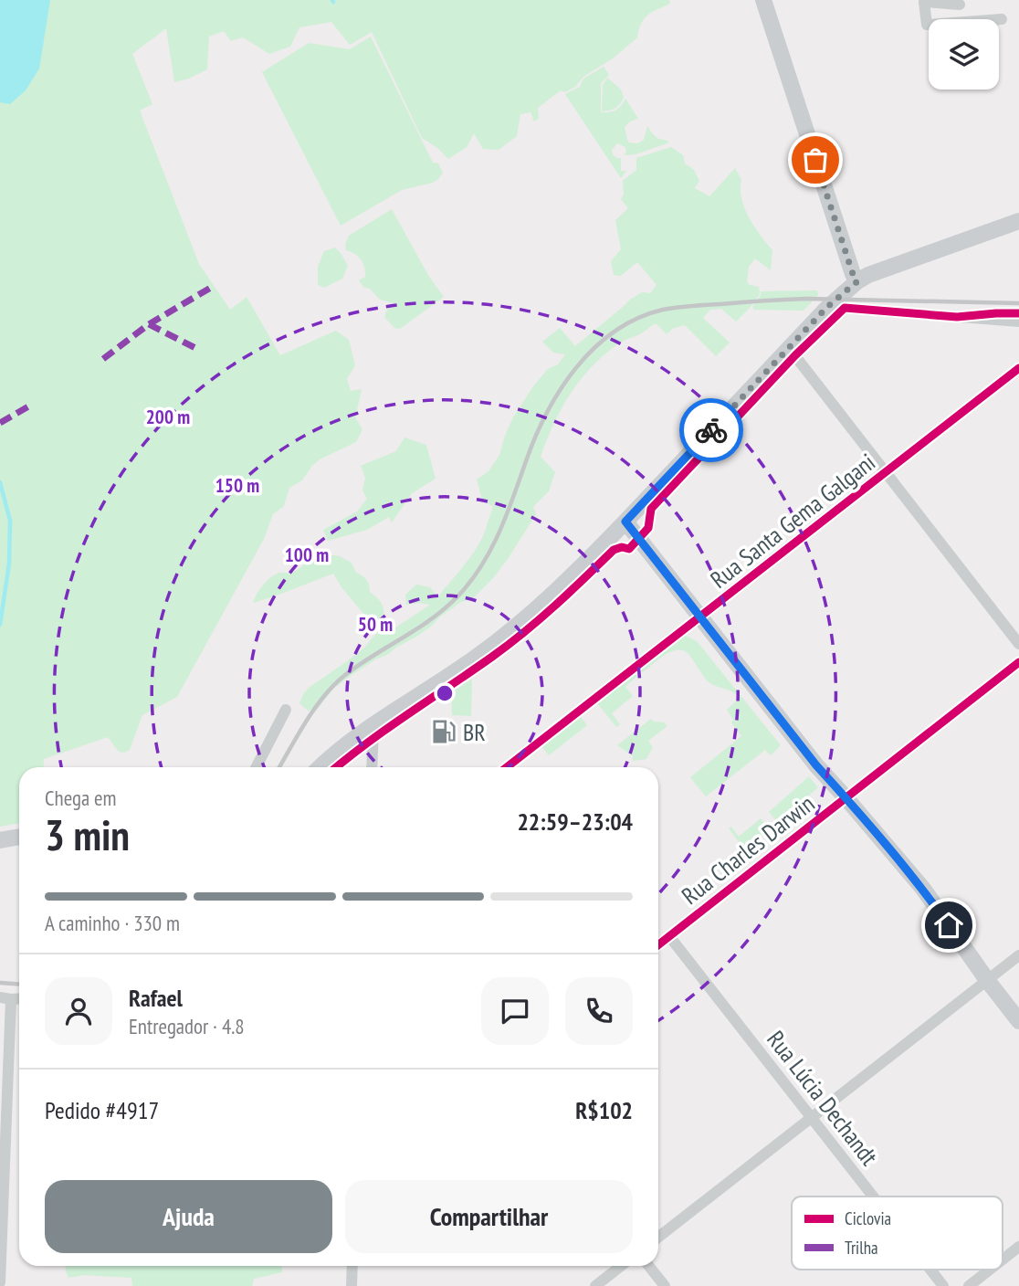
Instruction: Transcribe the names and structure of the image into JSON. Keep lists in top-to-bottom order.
{
  "streets": {
    "street": ["Rua Santa Gema Galgani", "Rua Charles Darwin", "Rua Lúcia Dechandt"]
  },
  "crossings": [
    ["Rua Charles Darwin", "Rua Lúcia Dechandt"]
  ],
  "places": {
    "fuel station": ["BR"]
  },
  "legend": ["Ciclovia", "Trilha"],
  "page": {
    "heading": ["3 min", "Chega em", "22:59–23:04"],
    "panel": [
      "Rafael",
      "Entregador · 4.8",
      "Pedido #4917",
      "R$102"
    ],
    "bar": "A caminho · 330 m",
    "buttons": ["Ajuda", "Compartilhar"]
  },
  "rings": [
    "200 m",
    "150 m",
    "100 m",
    "50 m"
  ]
}
